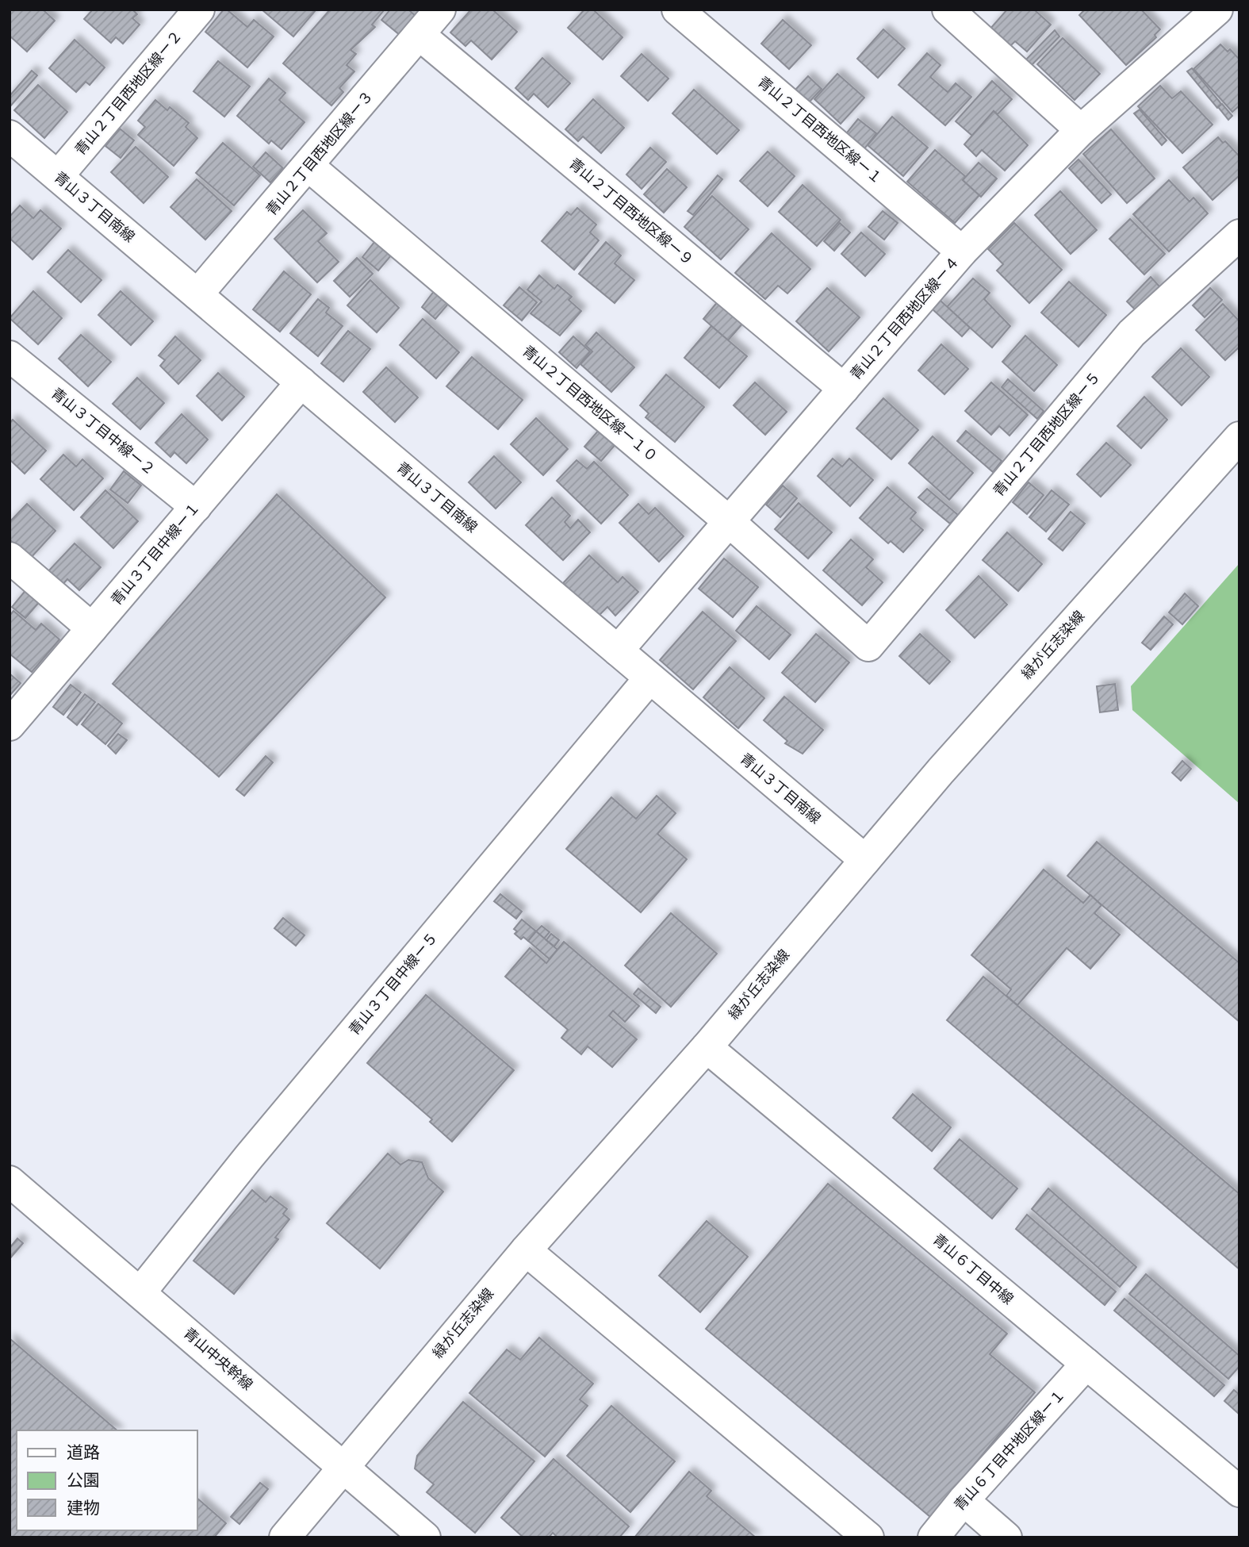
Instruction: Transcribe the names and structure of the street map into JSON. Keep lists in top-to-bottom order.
{
  "streets": {
    "street": [
      "青山２丁目西地区線ー２",
      "青山２丁目西地区線ー１",
      "青山２丁目西地区線ー３",
      "青山３丁目南線",
      "青山２丁目西地区線ー９",
      "青山２丁目西地区線ー４",
      "青山２丁目西地区線ー１０",
      "青山３丁目中線ー２",
      "青山２丁目西地区線ー５",
      "青山３丁目中線ー１",
      "緑が丘志染線",
      "青山３丁目中線ー５",
      "青山６丁目中線",
      "青山中央幹線",
      "青山６丁目中地区線ー１"
    ]
  },
  "crossings": [
    ["青山２丁目西地区線ー２", "青山３丁目南線"],
    ["青山２丁目西地区線ー１", "青山２丁目西地区線ー４"],
    ["青山２丁目西地区線ー３", "青山３丁目南線"],
    ["青山２丁目西地区線ー３", "青山２丁目西地区線ー９"],
    ["青山２丁目西地区線ー３", "青山２丁目西地区線ー１０"],
    ["青山３丁目南線", "青山２丁目西地区線ー４"],
    ["青山３丁目南線", "青山３丁目中線ー１"],
    ["青山３丁目南線", "緑が丘志染線"],
    ["青山３丁目南線", "青山３丁目中線ー５"],
    ["青山２丁目西地区線ー９", "青山２丁目西地区線ー４"],
    ["青山２丁目西地区線ー４", "青山２丁目西地区線ー１０"],
    ["青山２丁目西地区線ー１０", "青山２丁目西地区線ー５"],
    ["青山３丁目中線ー２", "青山３丁目中線ー１"],
    ["緑が丘志染線", "青山６丁目中線"],
    ["緑が丘志染線", "青山中央幹線"],
    ["青山３丁目中線ー５", "青山中央幹線"],
    ["青山６丁目中線", "青山６丁目中地区線ー１"]
  ],
  "legend": ["道路", "公園", "建物"]
}
